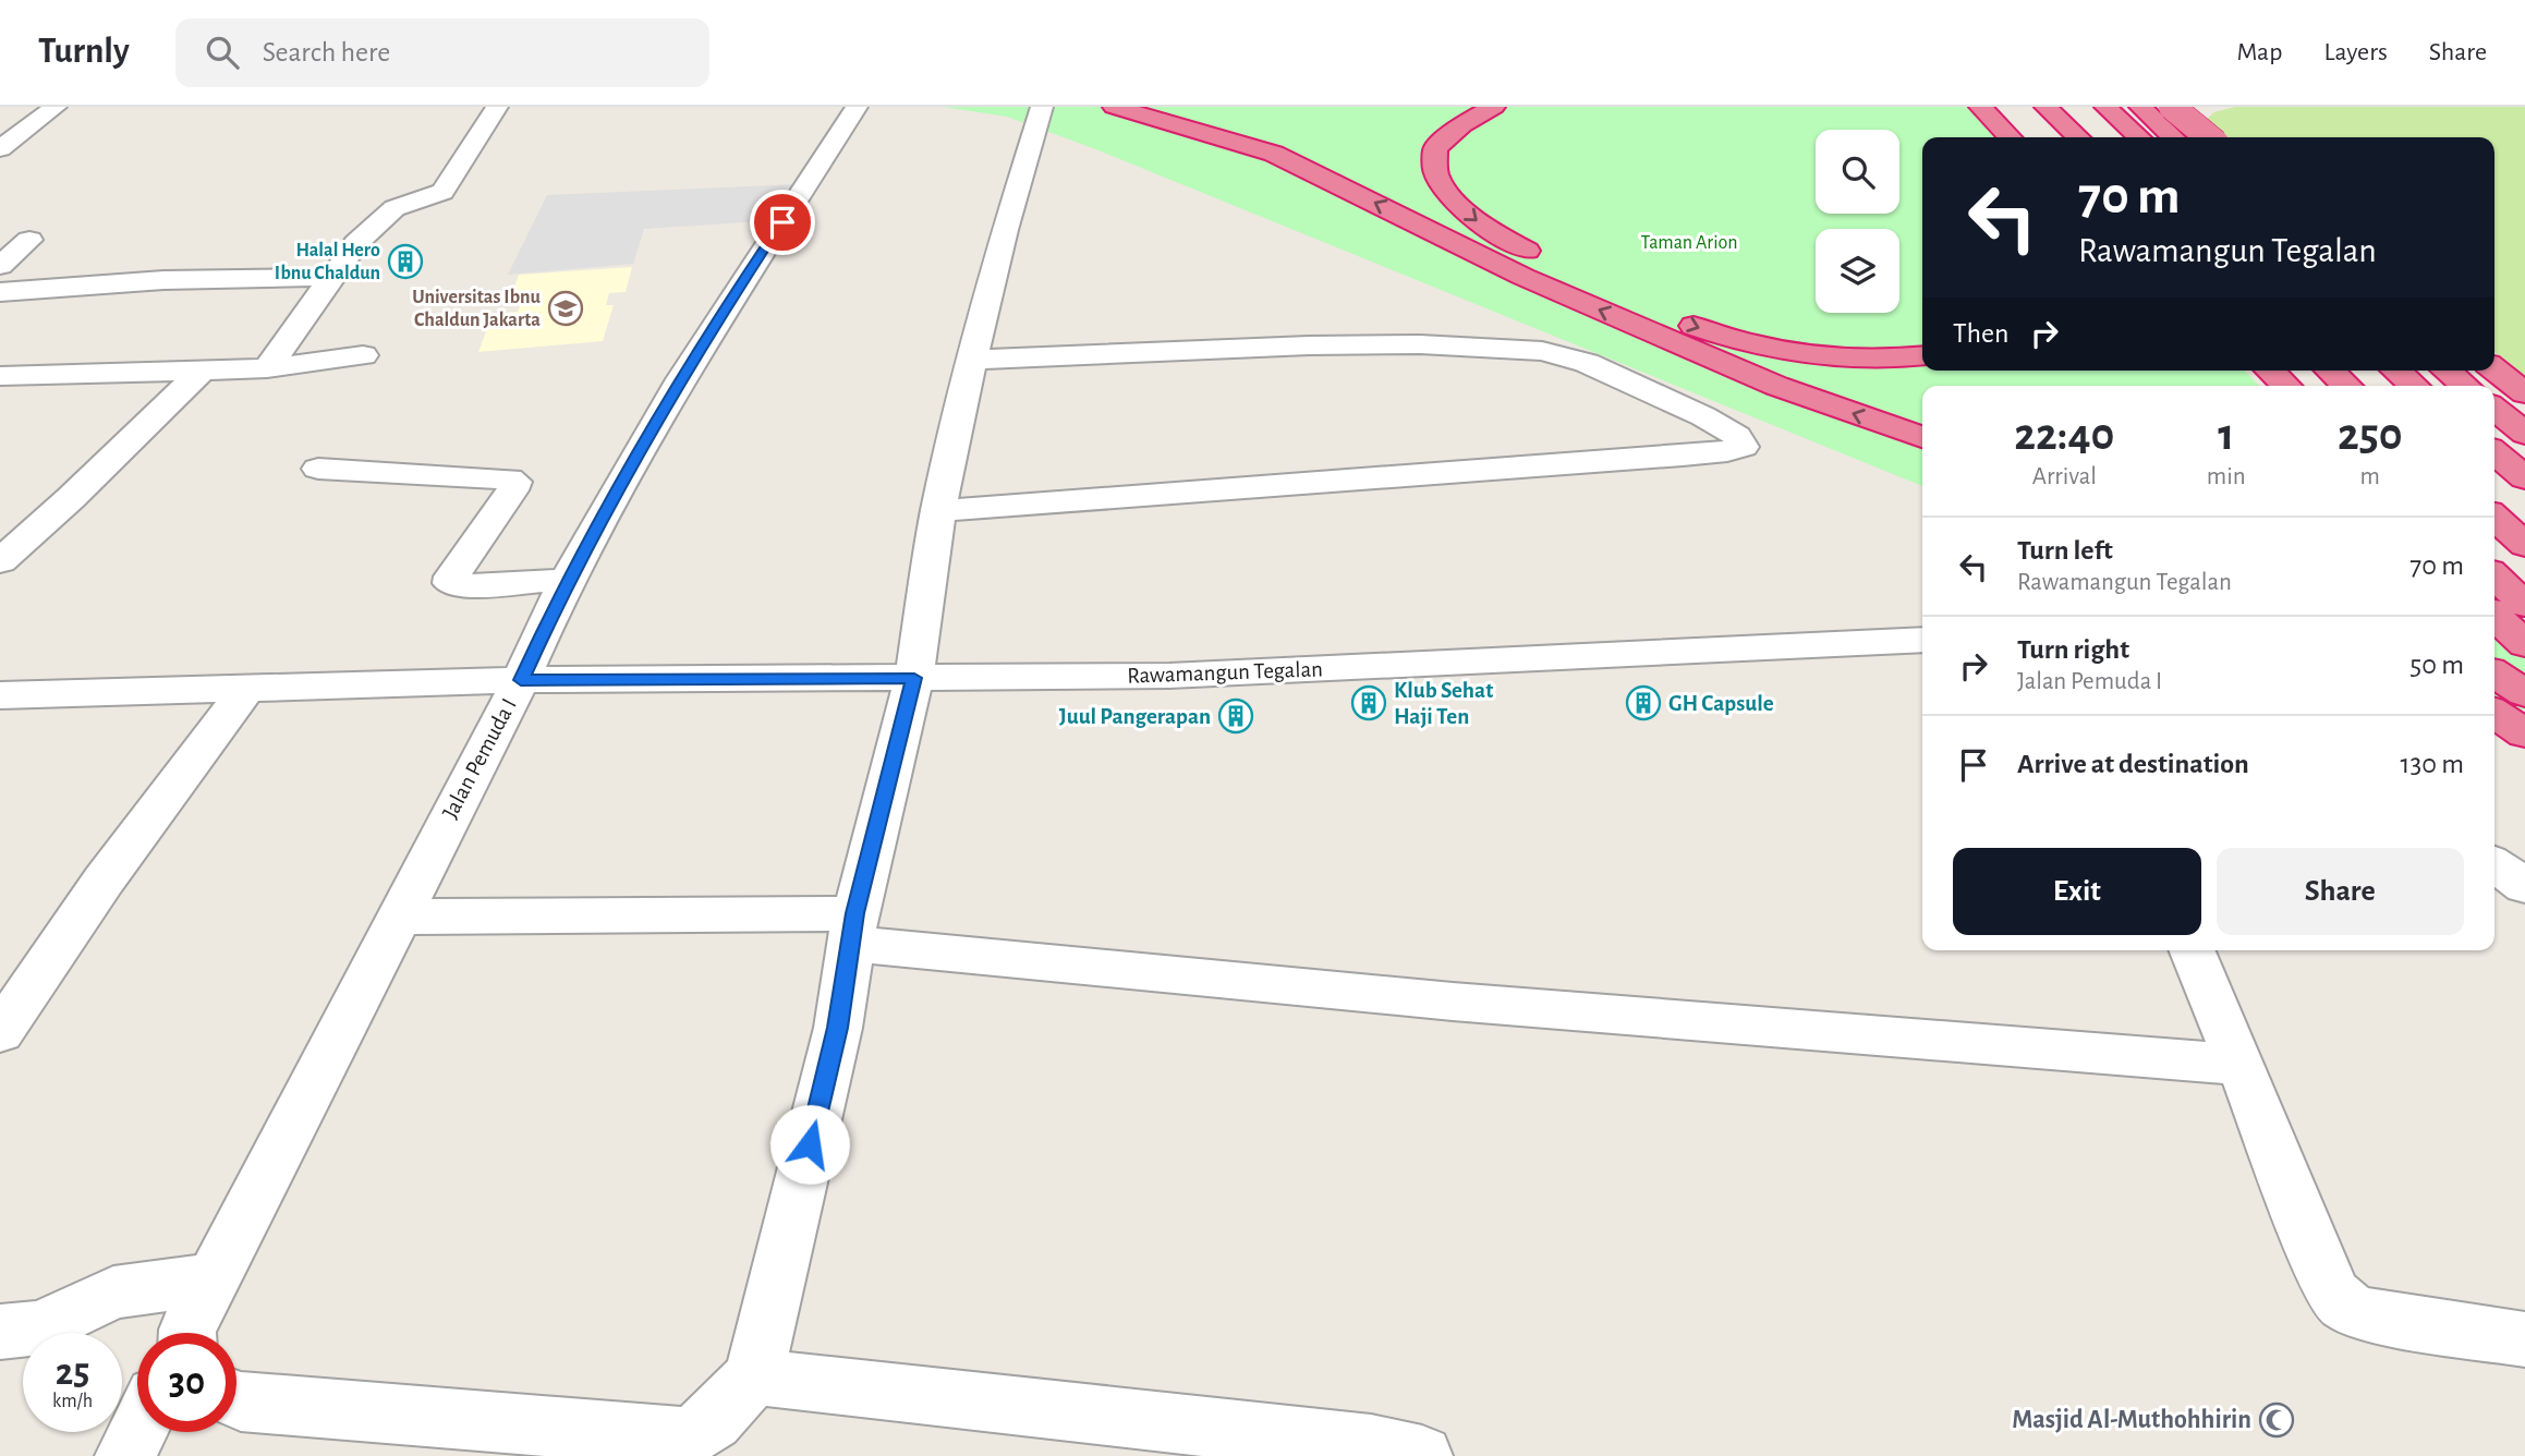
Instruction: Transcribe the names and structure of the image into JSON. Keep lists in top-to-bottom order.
{
  "streets": {
    "street": ["Rawamangun Tegalan", "Jalan Pemuda I"]
  },
  "crossings": [
    ["Rawamangun Tegalan", "Jalan Pemuda I"]
  ],
  "parks": ["Taman Arion"],
  "places": {
    "building": [
      "Halal Hero Ibnu Chaldun",
      "Klub Sehat Haji Ten",
      "GH Capsule",
      "Juul Pangerapan"
    ],
    "school or university": ["Universitas Ibnu Chaldun Jakarta"],
    "mosque": ["Masjid Al-Muthohhirin"]
  },
  "page": {
    "header": "Turnly",
    "search": "Search here",
    "nav": ["Map", "Layers", "Share"],
    "turn": ["70 m", "Rawamangun Tegalan"],
    "then": "Then",
    "eta": [
      "22:40",
      "Arrival",
      "1",
      "min",
      "250",
      "m"
    ],
    "list": [
      {
        "name": "Turn left",
        "note": "Rawamangun Tegalan",
        "value": "70 m"
      },
      {
        "name": "Turn right",
        "note": "Jalan Pemuda I",
        "value": "50 m"
      },
      {
        "name": "Arrive at destination",
        "value": "130 m"
      }
    ],
    "buttons": ["Exit", "Share"],
    "speed": "25 km/h",
    "limit": "30"
  }
}
